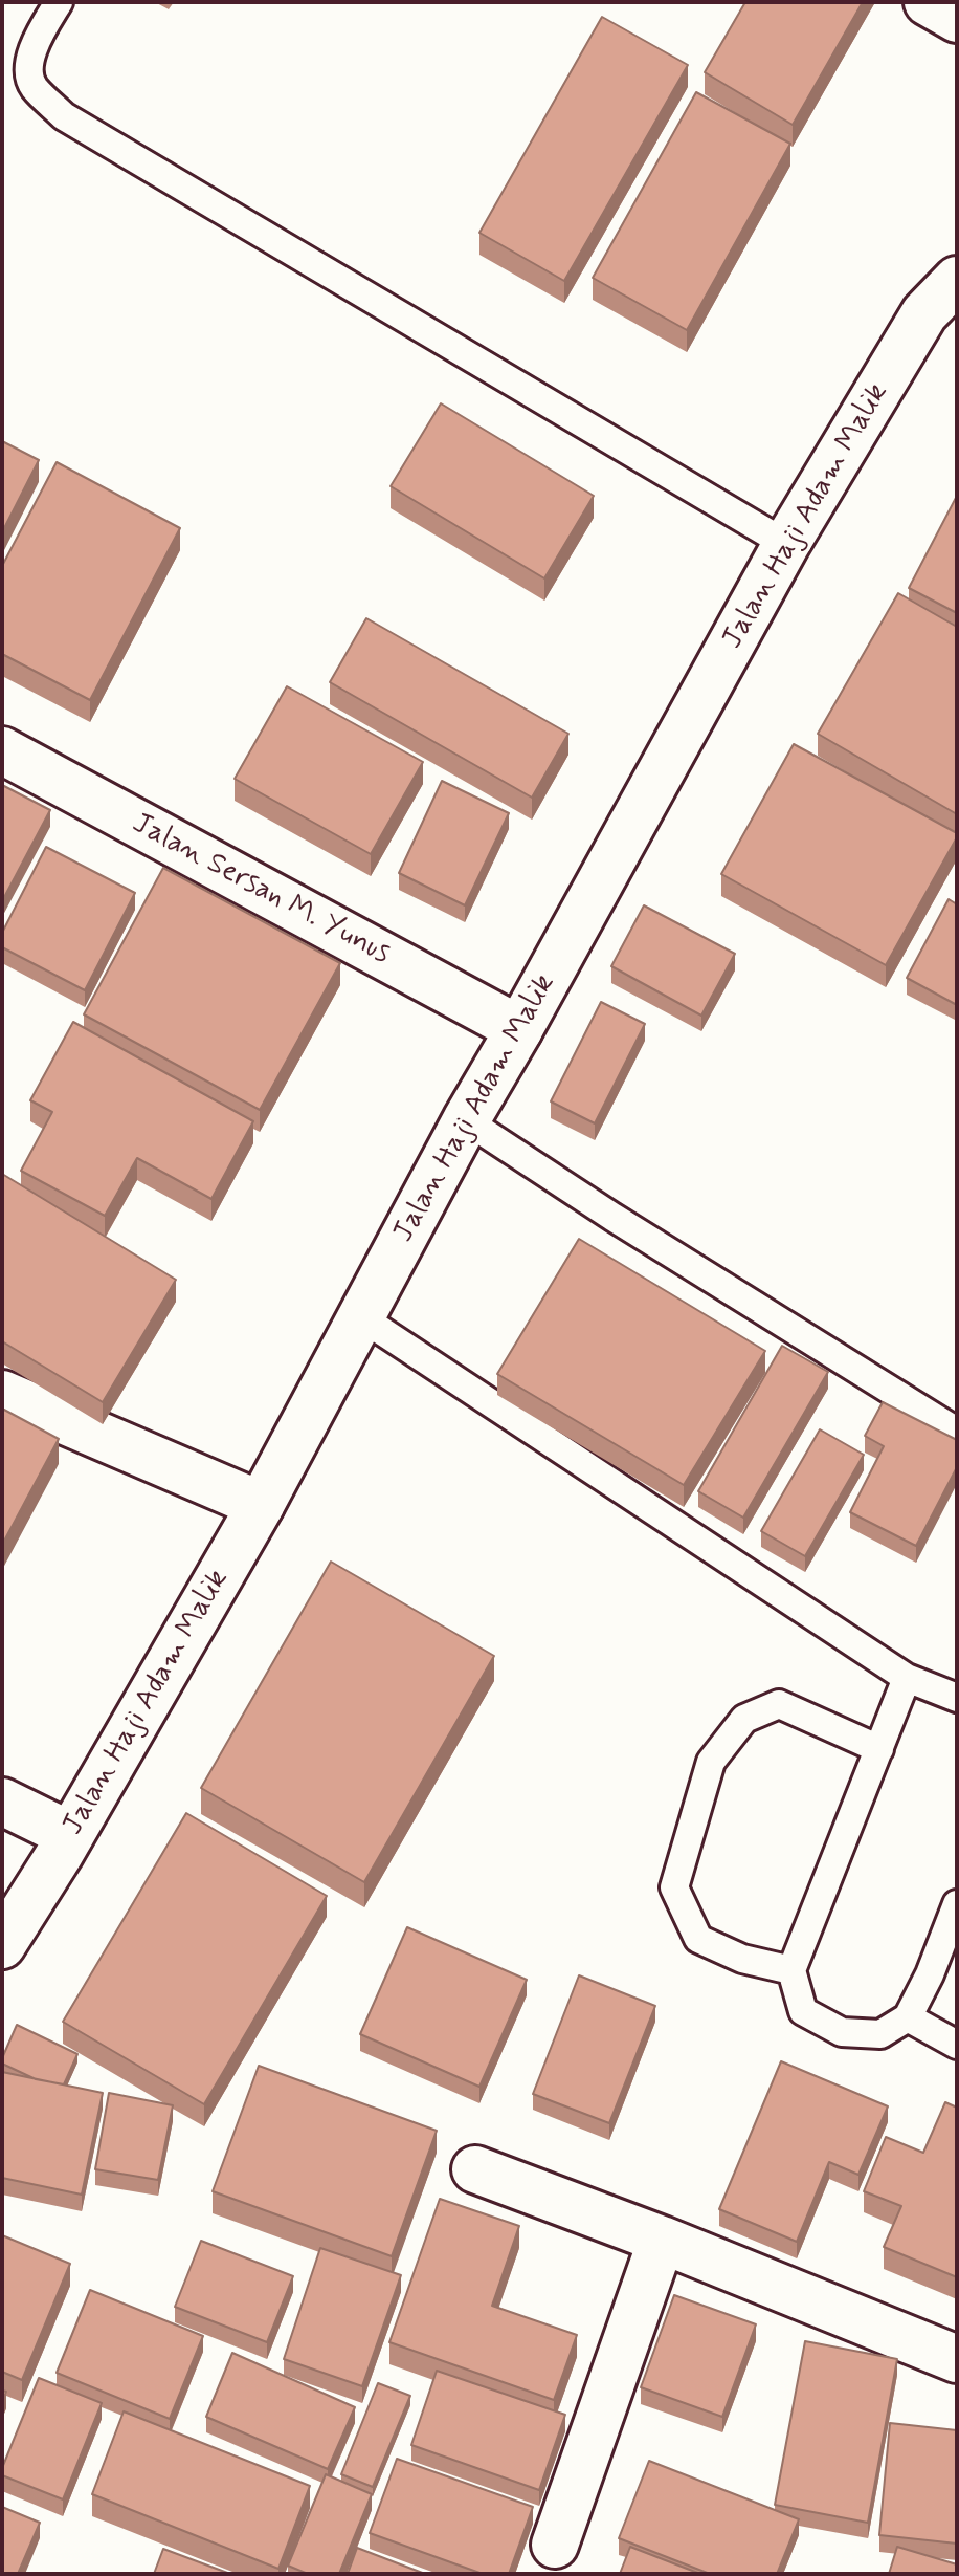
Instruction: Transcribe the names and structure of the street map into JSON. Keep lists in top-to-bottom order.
{
  "streets": {
    "main road": ["Jalan Haji Adam Malik", "Jalan Sersan M. Yunus"]
  },
  "crossings": [
    ["Jalan Haji Adam Malik", "Jalan Sersan M. Yunus"]
  ]
}
